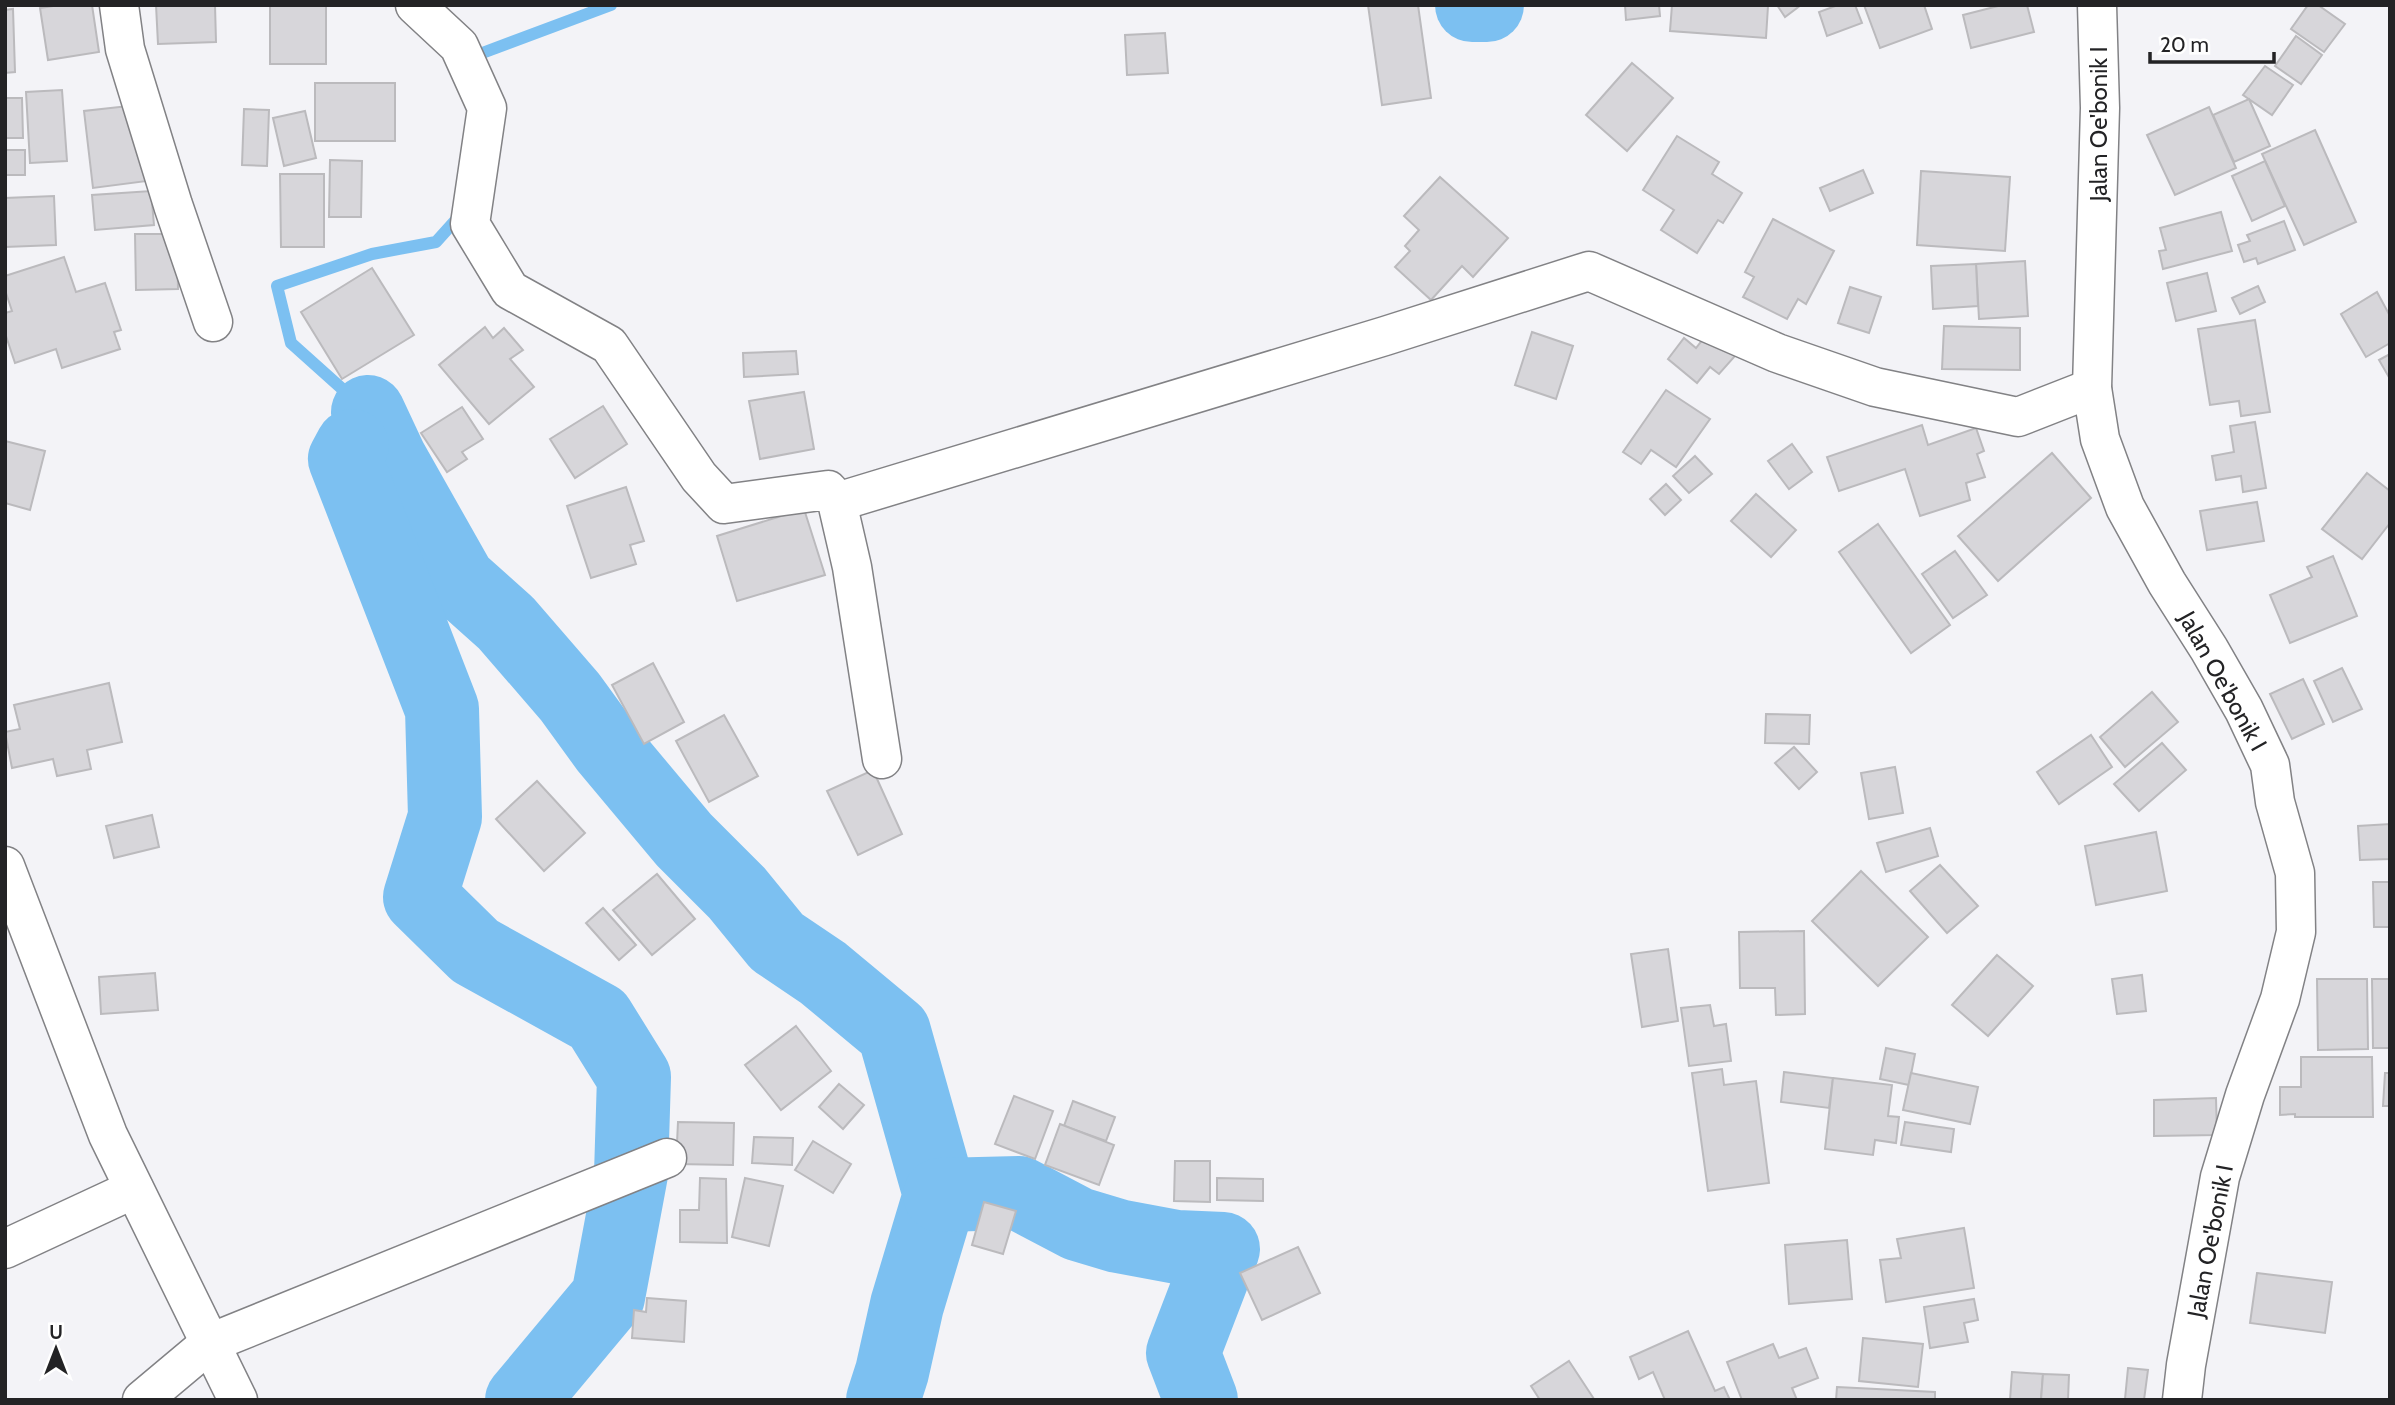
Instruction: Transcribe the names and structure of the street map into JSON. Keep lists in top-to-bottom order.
{
  "streets": {
    "street": ["Jalan Oe'bonik I"]
  },
  "scale_bar": "20 m",
  "north": "top"
}
